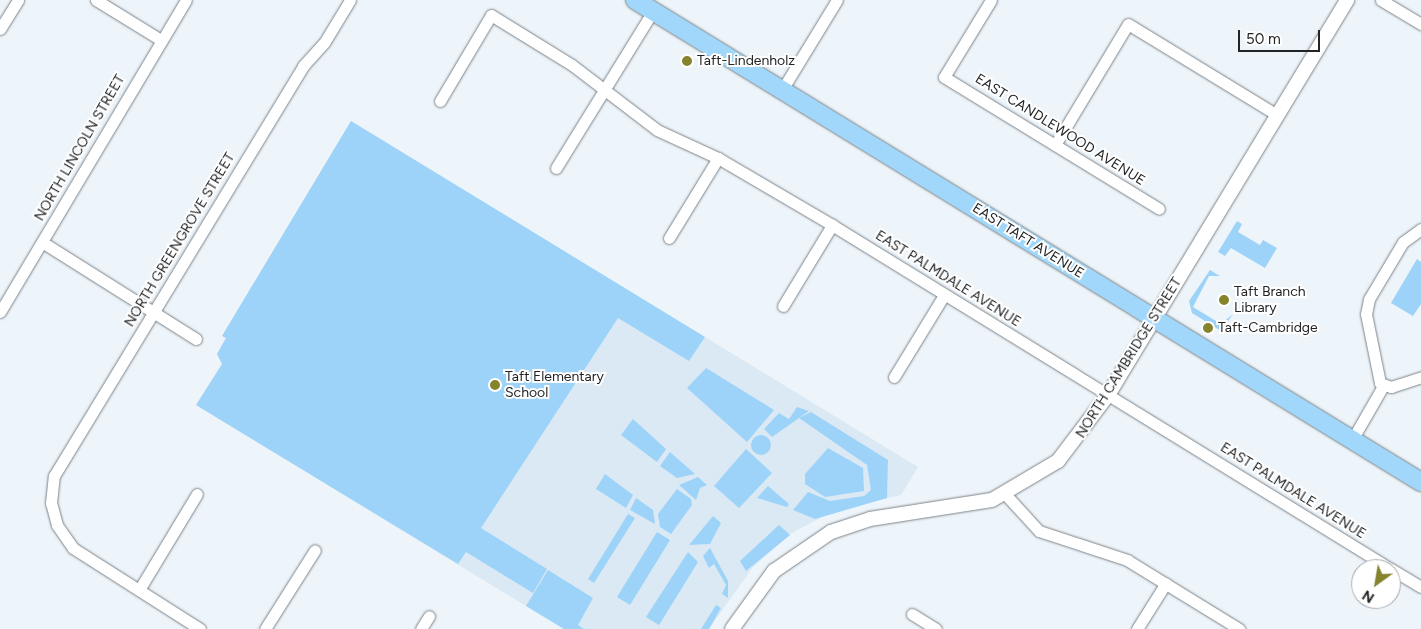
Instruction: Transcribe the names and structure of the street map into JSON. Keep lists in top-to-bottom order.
{
  "streets": {
    "main road": ["EAST TAFT AVENUE"],
    "street": [
      "EAST CANDLEWOOD AVENUE",
      "NORTH LINCOLN STREET",
      "NORTH GREENGROVE STREET",
      "EAST PALMDALE AVENUE",
      "NORTH CAMBRIDGE STREET"
    ]
  },
  "crossings": [
    ["EAST TAFT AVENUE", "NORTH CAMBRIDGE STREET"],
    ["EAST PALMDALE AVENUE", "NORTH CAMBRIDGE STREET"]
  ],
  "places": [
    "Taft-Lindenholz",
    "Taft Branch Library",
    "Taft-Cambridge",
    "Taft Elementary School"
  ],
  "scale_bar": "50 m",
  "north": "bottom left"
}
